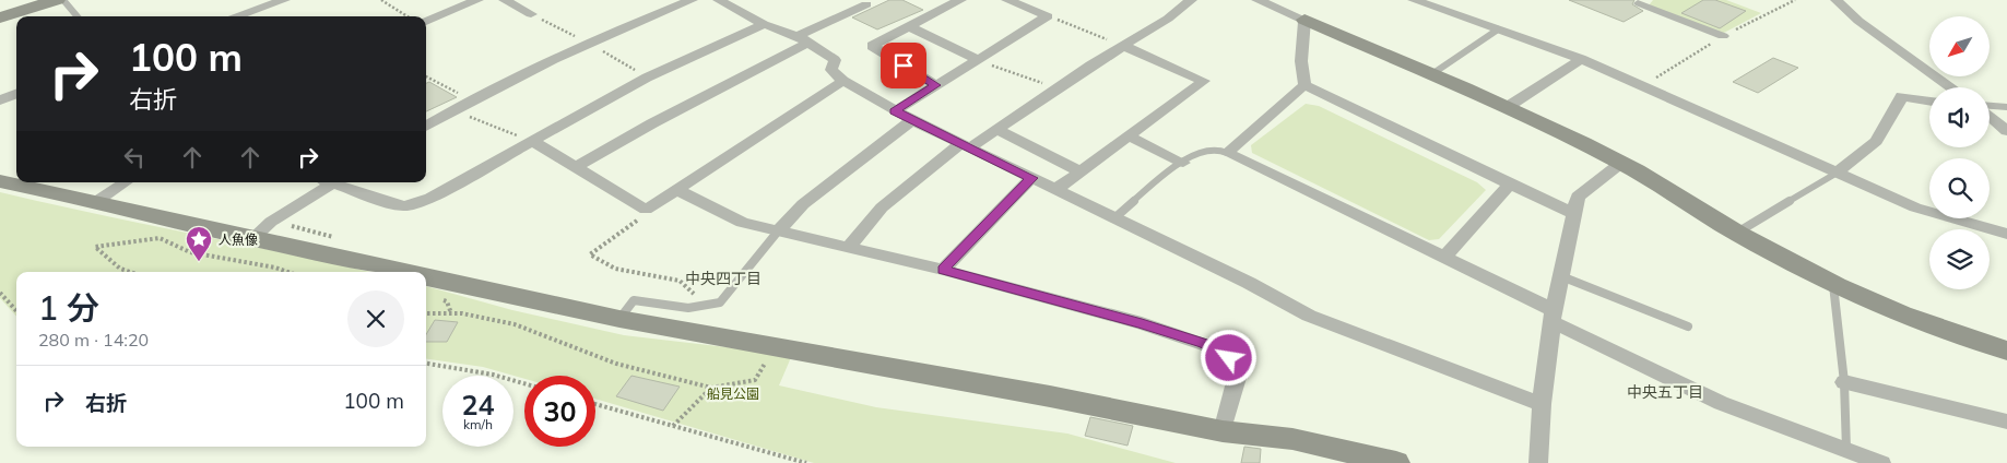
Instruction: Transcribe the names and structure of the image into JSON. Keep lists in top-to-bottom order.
{
  "districts": ["中央四丁目", "中央五丁目"],
  "parks": ["船見公園"],
  "places": {
    "place": ["人魚像"]
  },
  "north": "bottom left",
  "page": {
    "turn": ["100 m", "右折"],
    "heading": ["1 分", "280 m · 14:20"],
    "list": [
      {
        "name": "右折",
        "value": "100 m"
      }
    ],
    "speed": "24 km/h",
    "limit": "30"
  }
}
